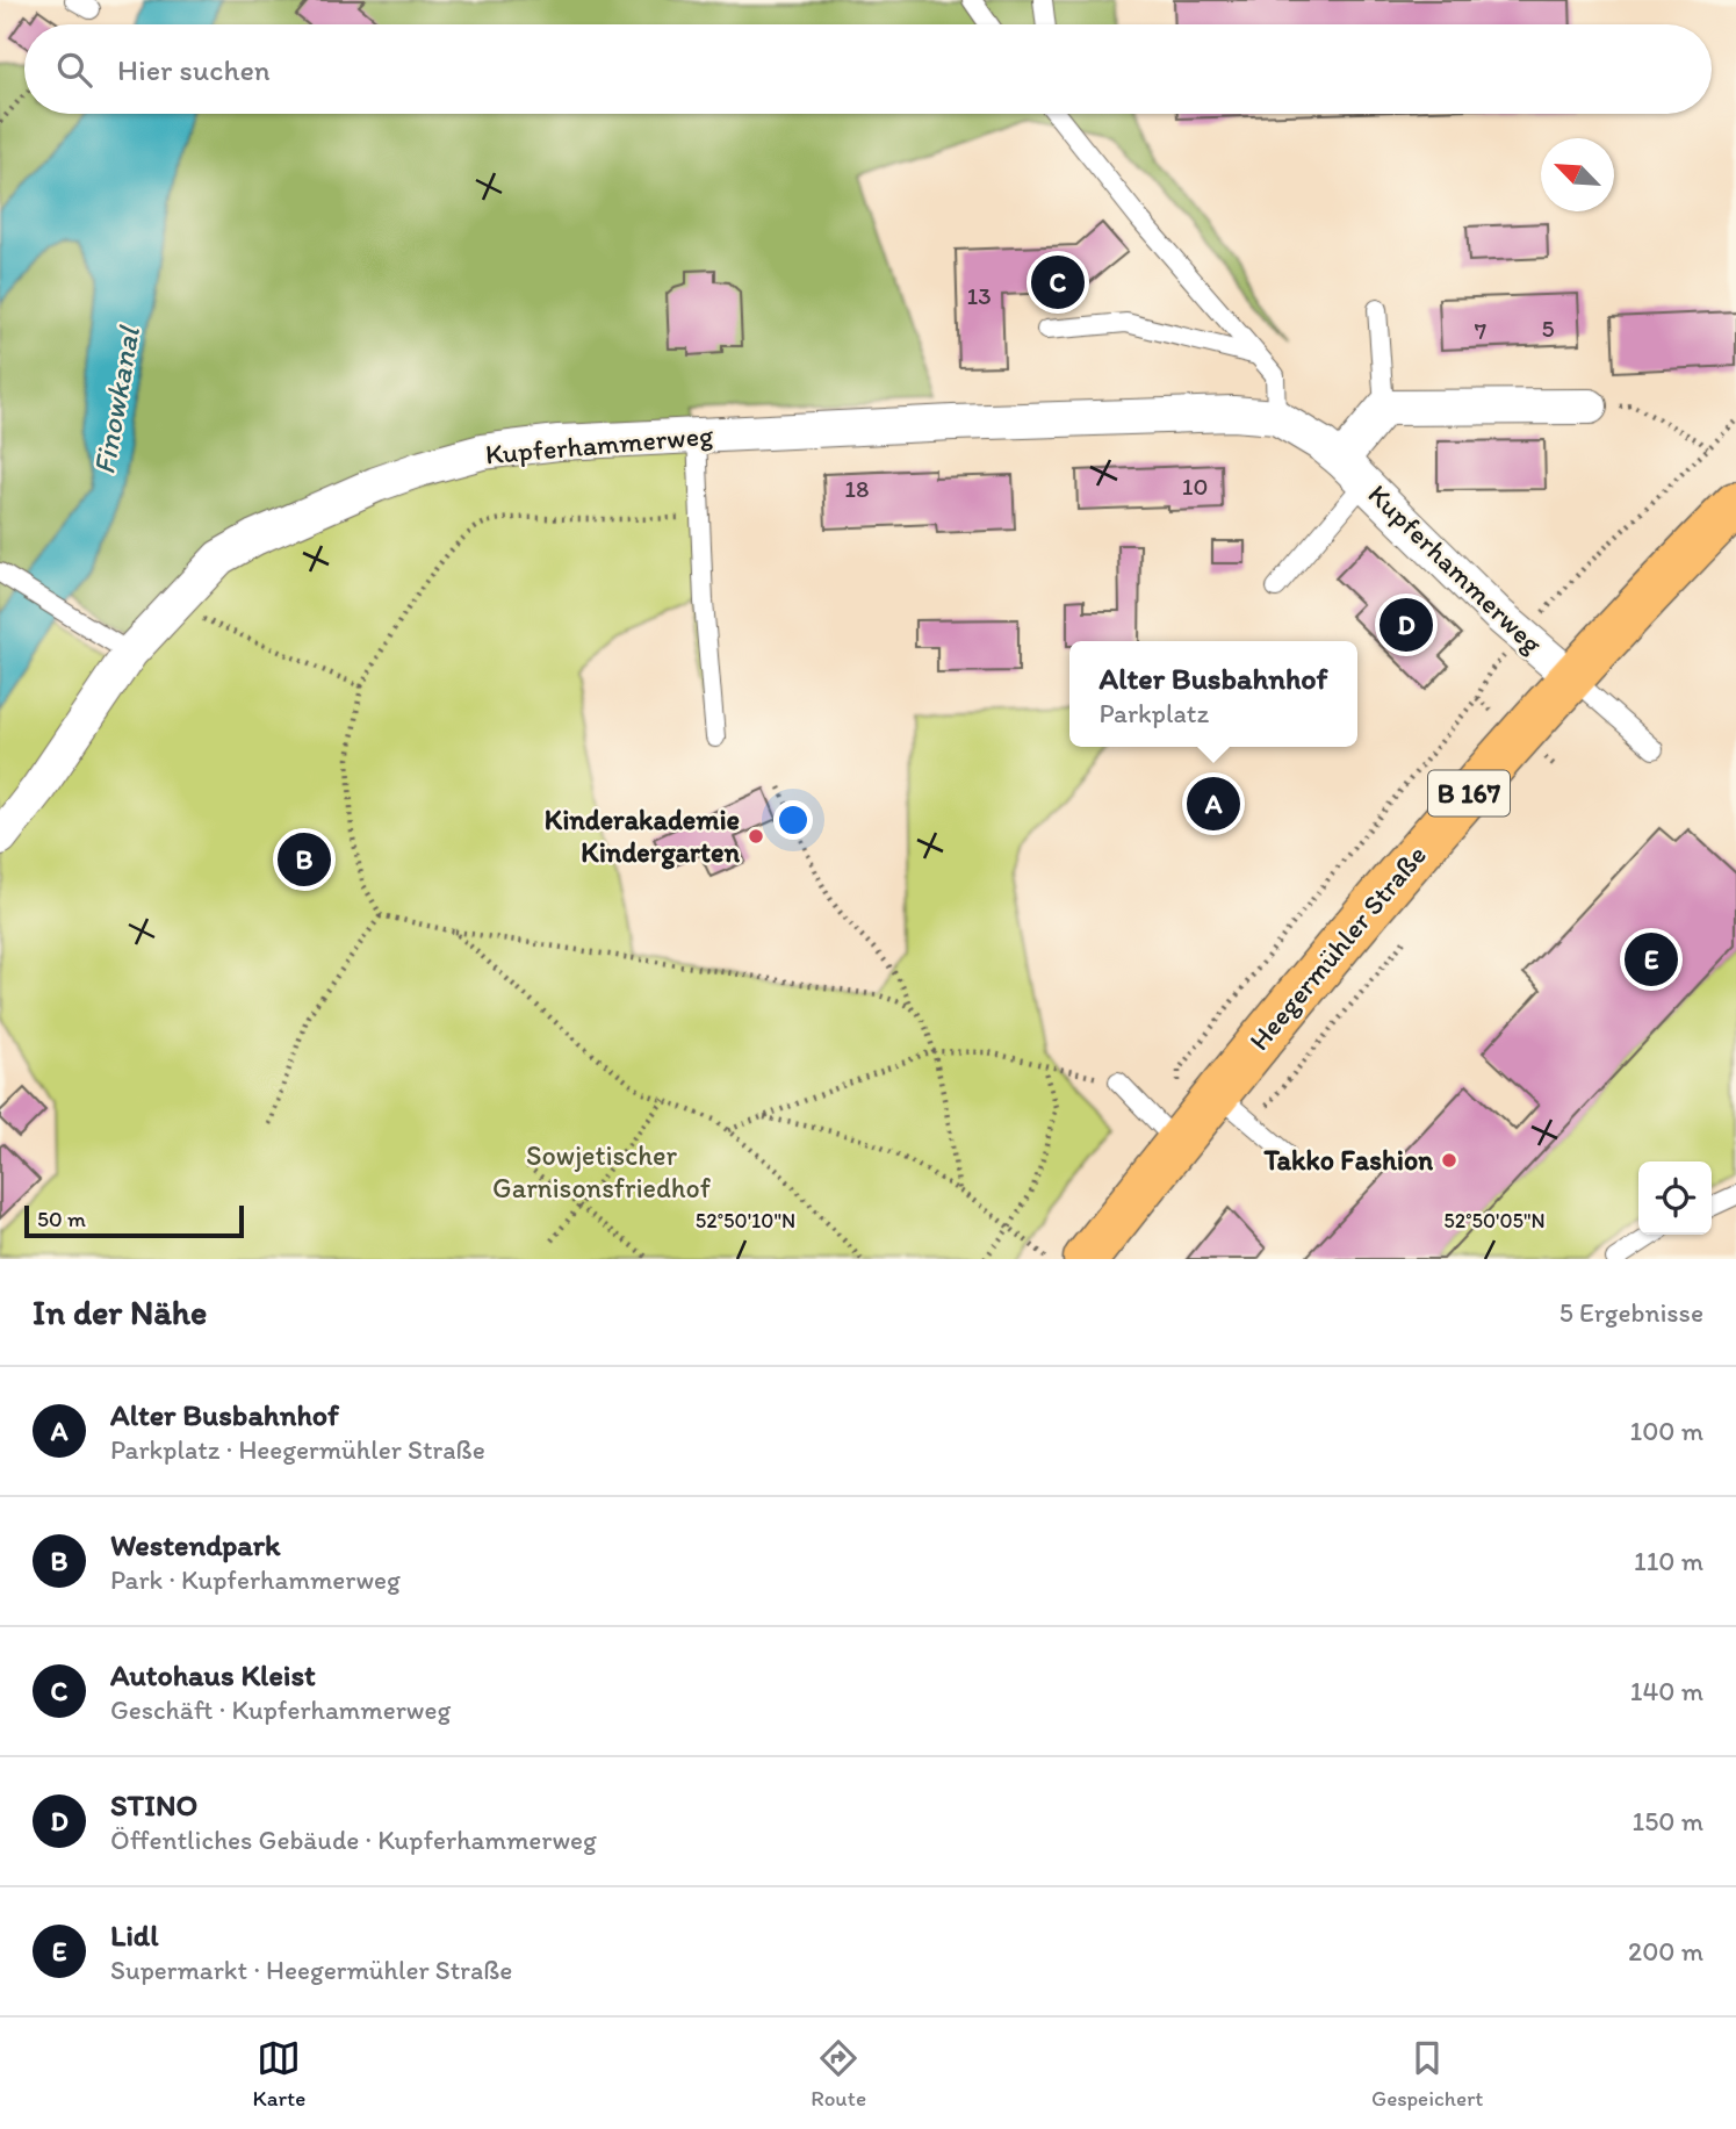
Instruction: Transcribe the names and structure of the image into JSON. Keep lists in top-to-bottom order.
{
  "streets": {
    "main road": ["B 167", "Heegermühler Straße"],
    "street": ["Kupferhammerweg"]
  },
  "crossings": [
    ["Kupferhammerweg", "Heegermühler Straße"]
  ],
  "water": ["Finowkanal"],
  "parks": ["Sowjetischer Garnisonsfriedhof"],
  "places": ["Kinderakademie Kindergarten", "Takko Fashion"],
  "house_numbers": [
    "13",
    "5",
    "7",
    "10",
    "18"
  ],
  "scale_bar": "50 m",
  "north": "top left",
  "page": {
    "search": "Hier suchen",
    "pins": [
      "C",
      "D",
      "A",
      "B",
      "E"
    ],
    "popup": ["Alter Busbahnhof", "Parkplatz"],
    "scale": "50 m",
    "heading": ["In der Nähe", "5 Ergebnisse"],
    "list": [
      {
        "mark": "A",
        "name": "Alter Busbahnhof",
        "note": "Parkplatz · Heegermühler Straße",
        "value": "100 m"
      },
      {
        "mark": "B",
        "name": "Westendpark",
        "note": "Park · Kupferhammerweg",
        "value": "110 m"
      },
      {
        "mark": "C",
        "name": "Autohaus Kleist",
        "note": "Geschäft · Kupferhammerweg",
        "value": "140 m"
      },
      {
        "mark": "D",
        "name": "STINO",
        "note": "Öffentliches Gebäude · Kupferhammerweg",
        "value": "150 m"
      },
      {
        "mark": "E",
        "name": "Lidl",
        "note": "Supermarkt · Heegermühler Straße",
        "value": "200 m"
      }
    ],
    "nav": ["Karte", "Route", "Gespeichert"]
  },
  "coordinates": ["52°50'10\"N", "52°50'05\"N"]
}
